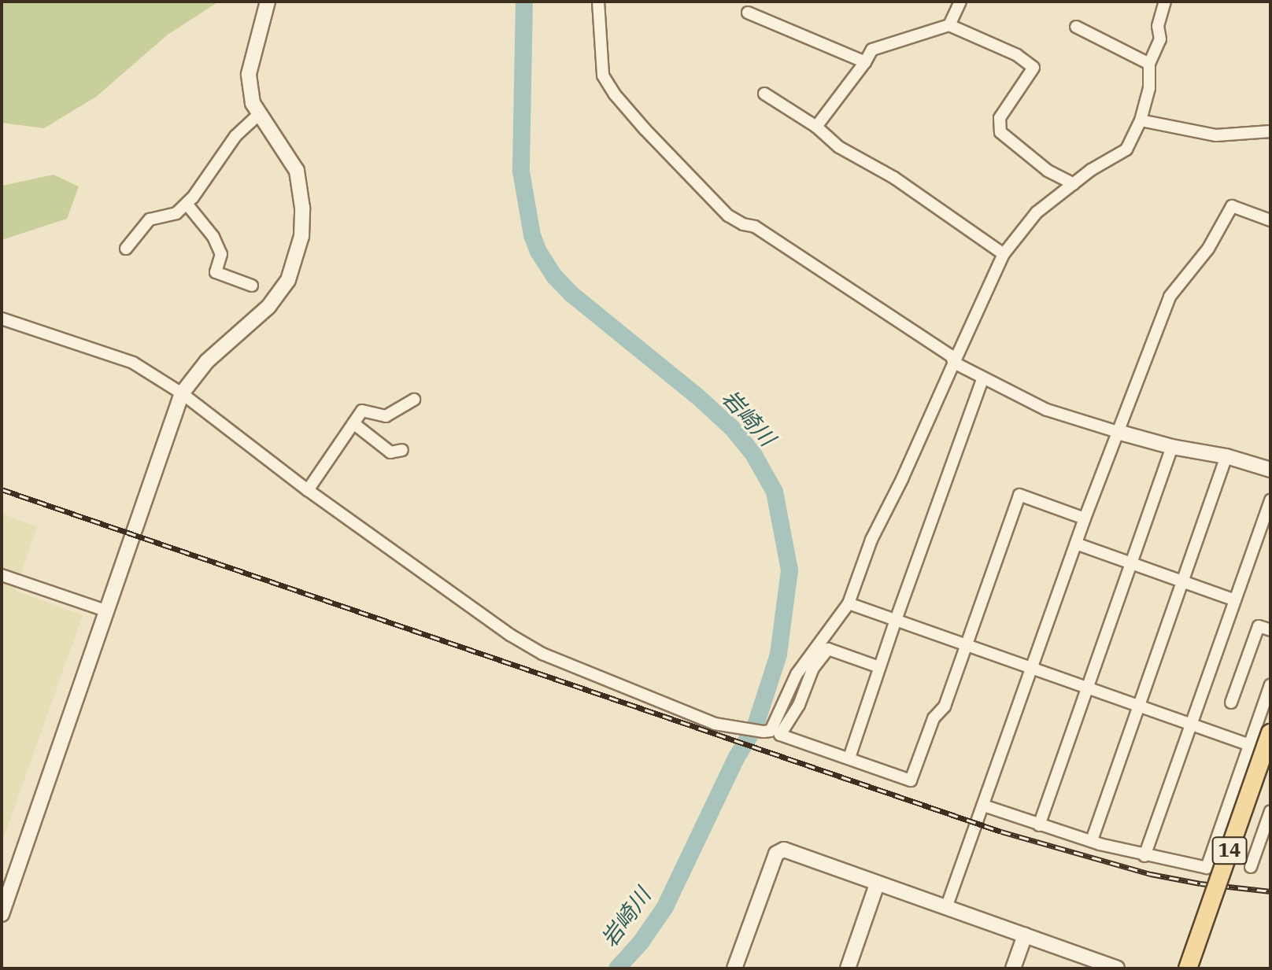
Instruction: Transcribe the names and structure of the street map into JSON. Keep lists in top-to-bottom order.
{
  "streets": {
    "main road": ["14"]
  },
  "water": ["岩崎川"]
}
